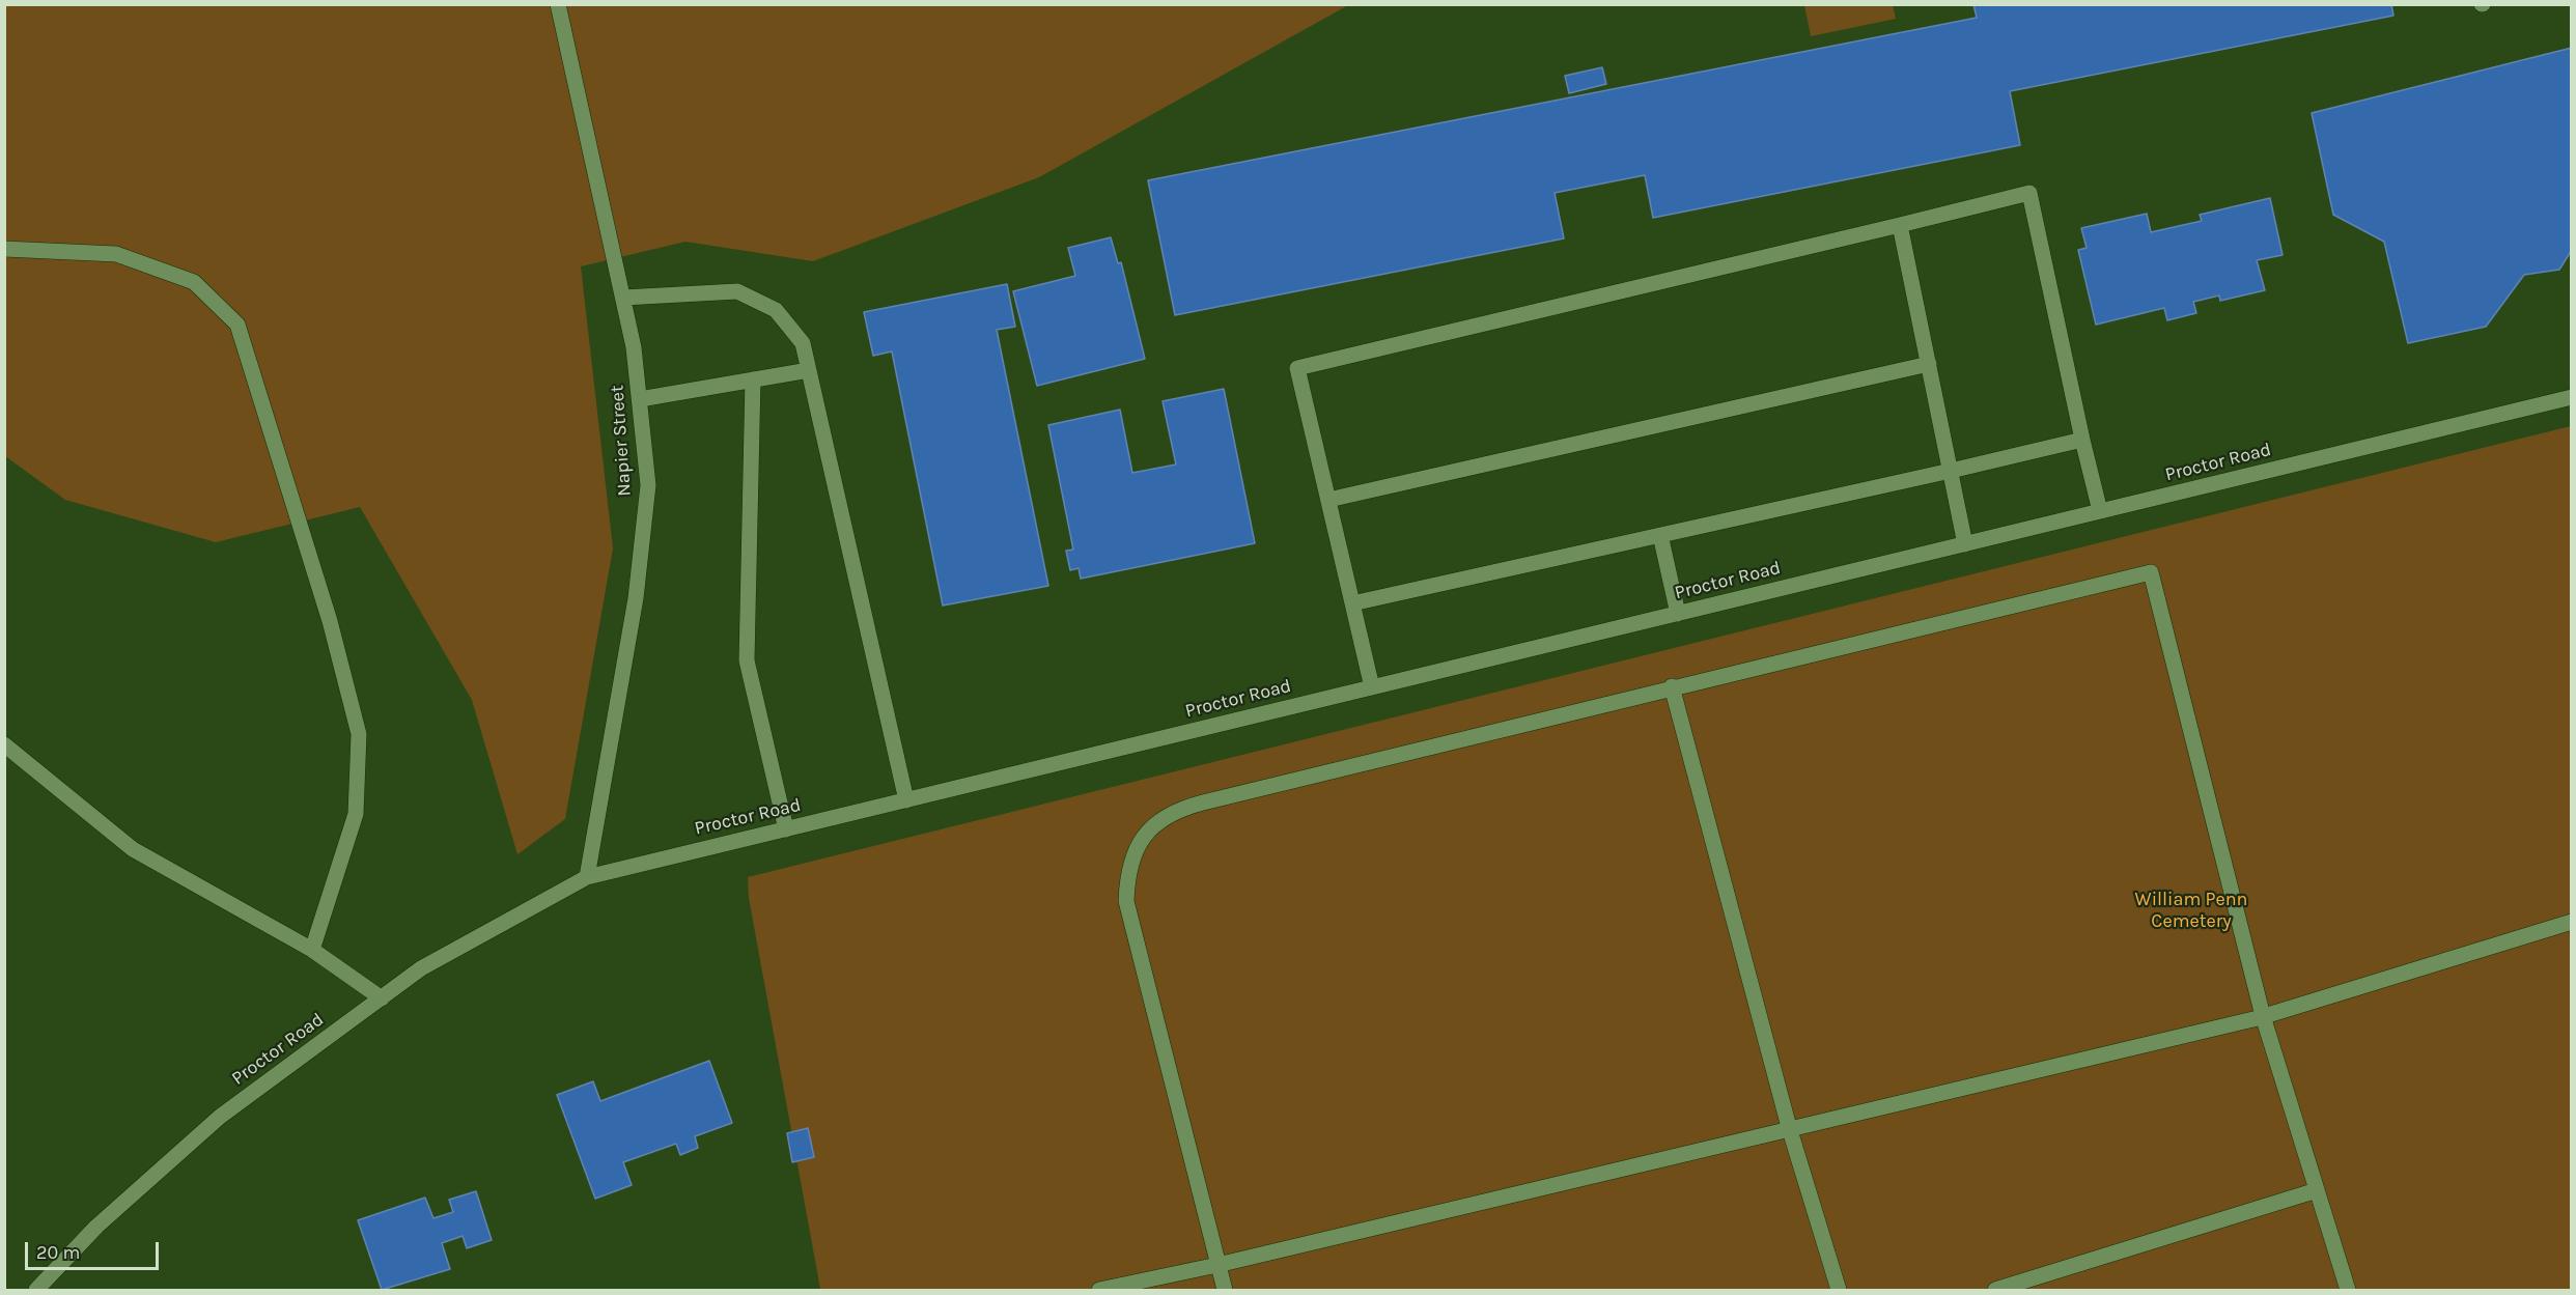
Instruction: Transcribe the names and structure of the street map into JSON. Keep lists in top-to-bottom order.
{
  "streets": {
    "street": ["Napier Street", "Proctor Road"]
  },
  "crossings": [
    ["Napier Street", "Proctor Road"]
  ],
  "parks": ["William Penn Cemetery"],
  "scale_bar": "20 m"
}
